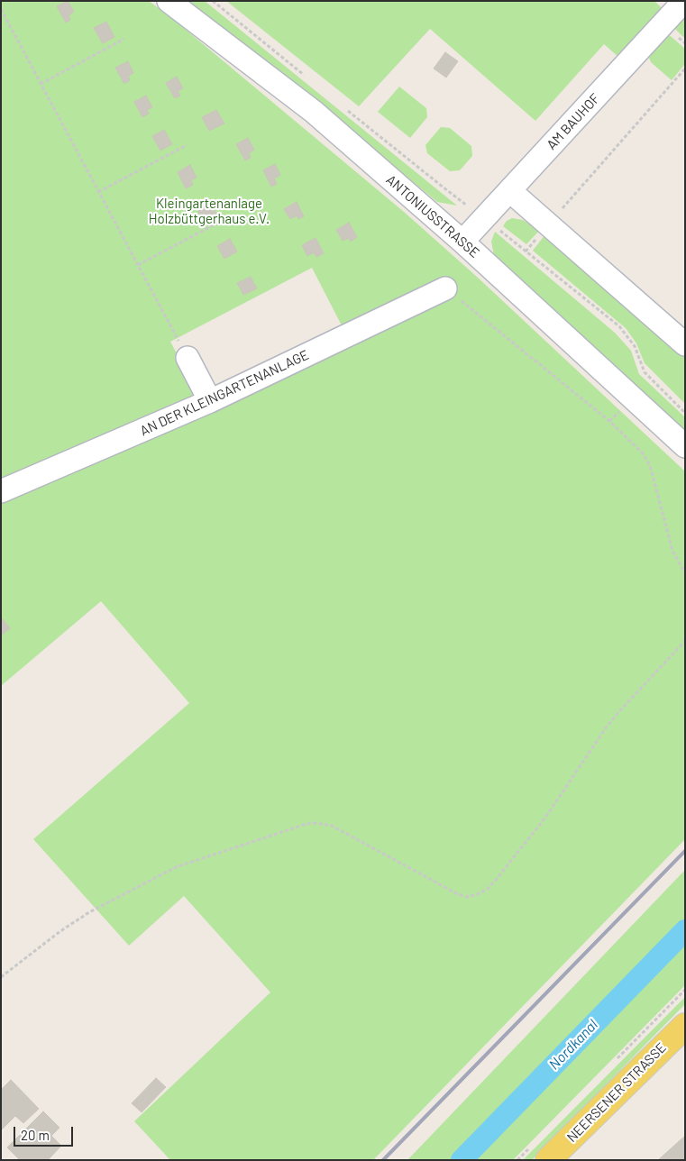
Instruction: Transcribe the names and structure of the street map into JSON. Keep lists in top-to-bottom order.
{
  "streets": {
    "main road": ["NEERSENER STRASSE"],
    "street": ["AM BAUHOF", "ANTONIUSSTRASSE", "AN DER KLEINGARTENANLAGE"]
  },
  "crossings": [
    ["AM BAUHOF", "ANTONIUSSTRASSE"]
  ],
  "water": ["Nordkanal"],
  "parks": ["Kleingartenanlage Holzbüttgerhaus e.V."],
  "scale_bar": "20 m"
}
